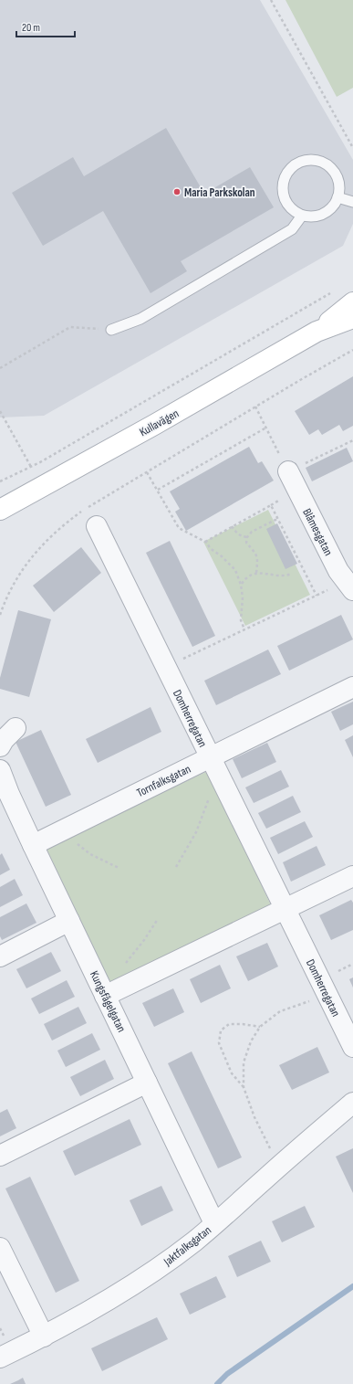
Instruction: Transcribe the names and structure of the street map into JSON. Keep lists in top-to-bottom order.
{
  "streets": {
    "street": [
      "Kullavägen",
      "Blåmesgatan",
      "Domherregatan",
      "Tornfalksgatan",
      "Kungsfågelgatan",
      "Jaktfalksgatan"
    ]
  },
  "crossings": [
    ["Domherregatan", "Tornfalksgatan"],
    ["Kungsfågelgatan", "Jaktfalksgatan"]
  ],
  "places": ["Maria Parkskolan"],
  "scale_bar": "20 m"
}
